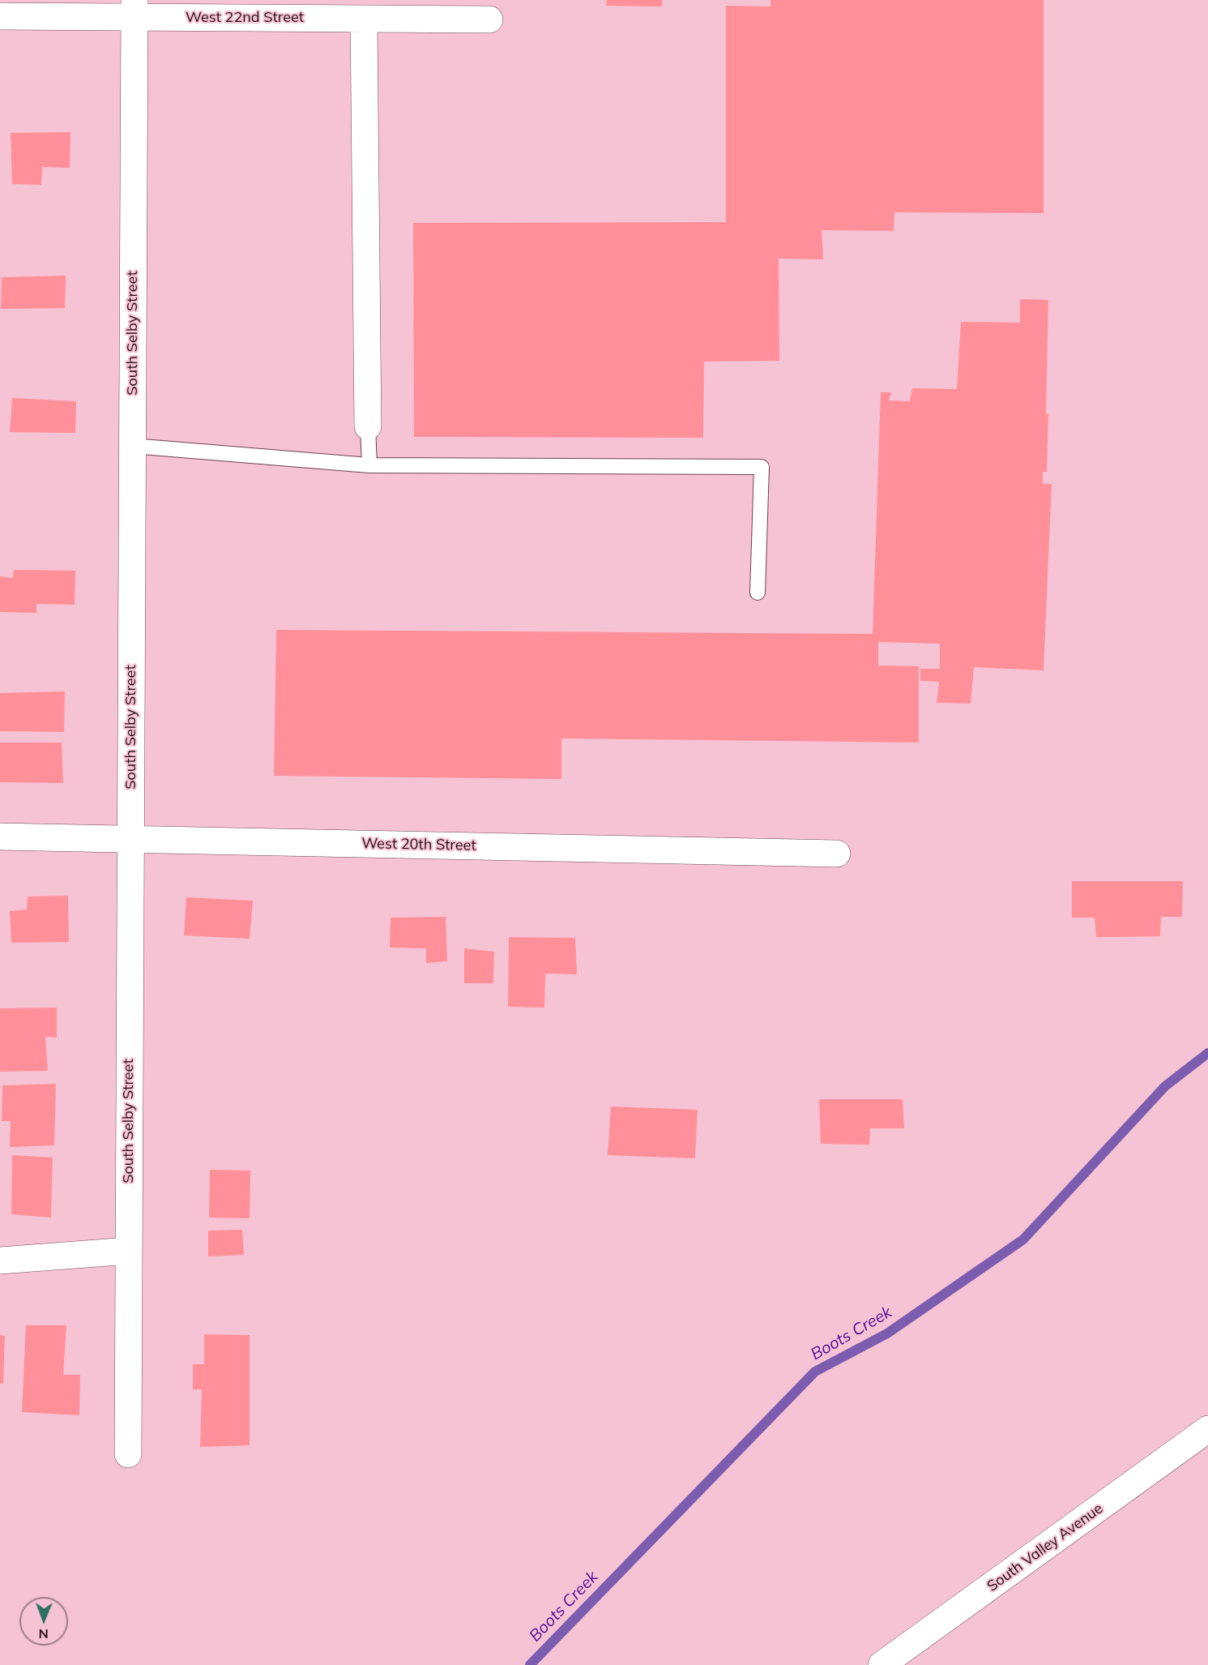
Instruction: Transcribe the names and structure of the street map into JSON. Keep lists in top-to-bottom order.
{
  "streets": {
    "street": [
      "West 22nd Street",
      "South Selby Street",
      "West 20th Street",
      "South Valley Avenue"
    ]
  },
  "crossings": [
    ["West 22nd Street", "South Selby Street"],
    ["South Selby Street", "West 20th Street"]
  ],
  "water": ["Boots Creek"],
  "north": "bottom"
}
